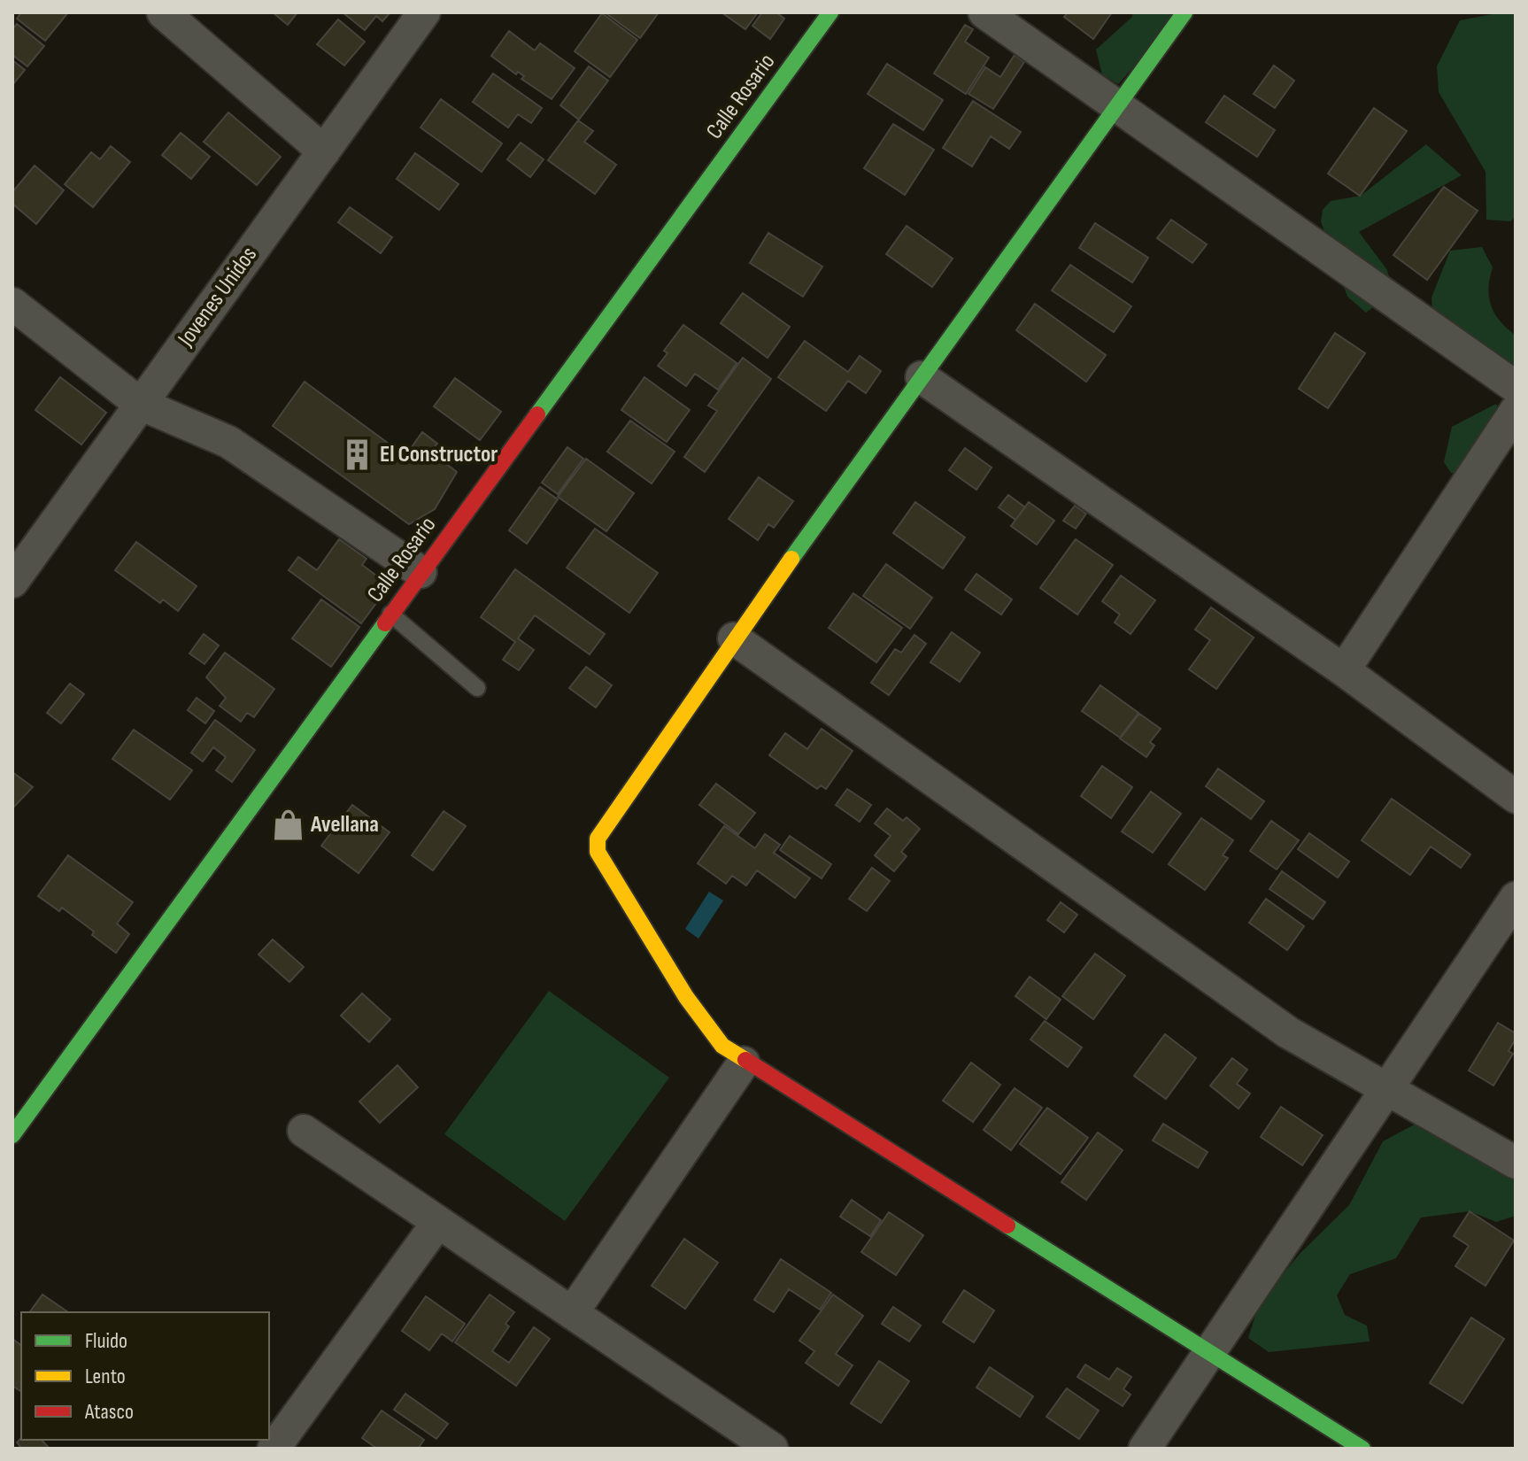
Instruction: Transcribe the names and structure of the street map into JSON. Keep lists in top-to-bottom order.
{
  "streets": {
    "street": ["Calle Rosario", "Jovenes Unidos"]
  },
  "places": {
    "building": ["El Constructor"],
    "shop": ["Avellana"]
  },
  "legend": ["Fluido", "Lento", "Atasco"]
}
